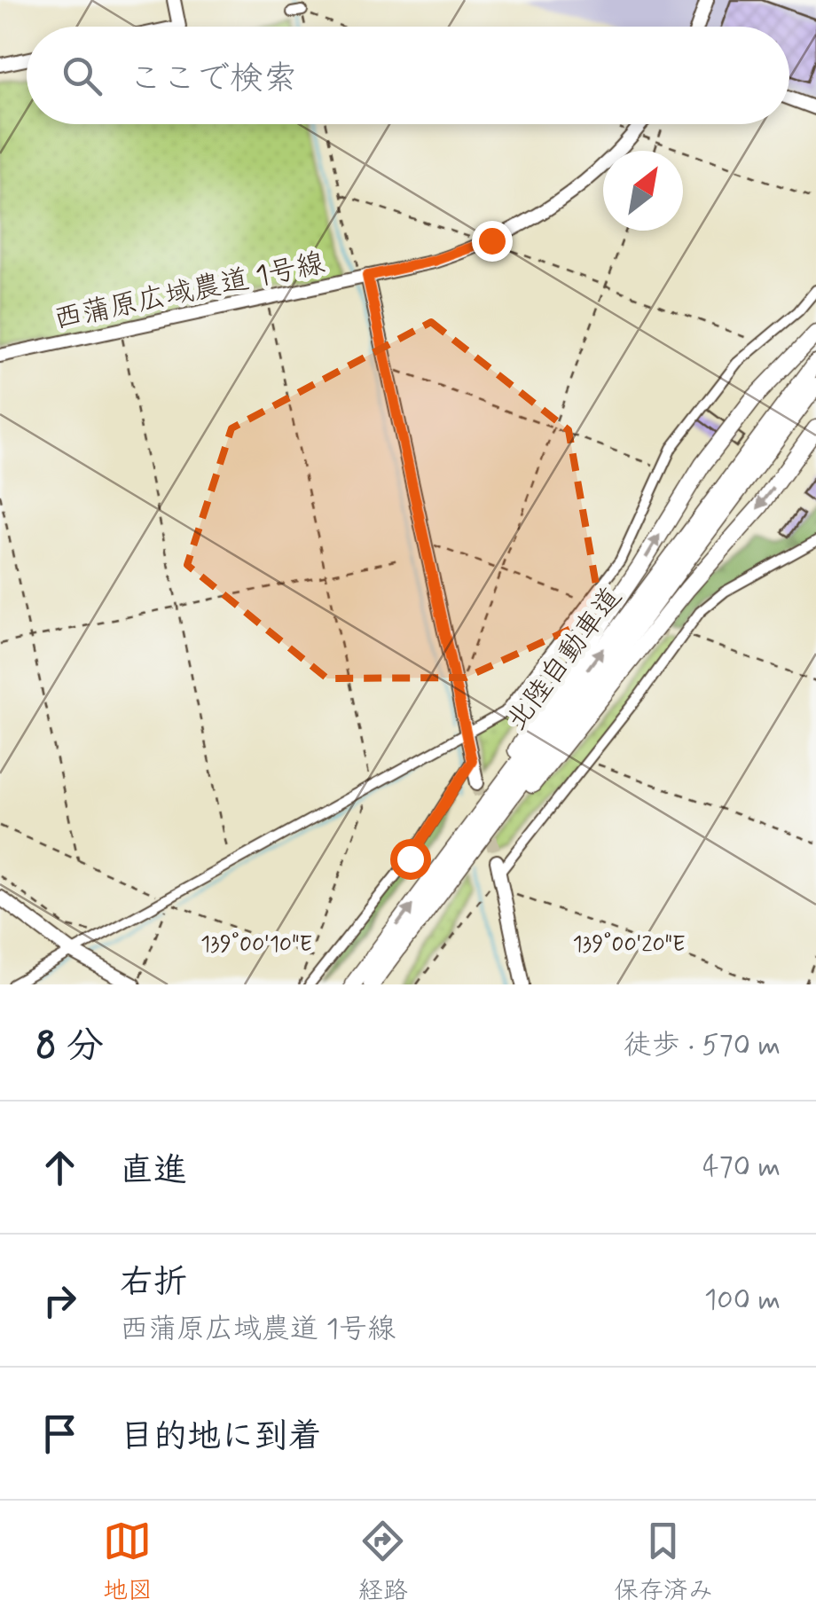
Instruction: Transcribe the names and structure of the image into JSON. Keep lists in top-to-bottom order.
{
  "streets": {
    "highway": ["北陸自動車道"],
    "street": ["西蒲原広域農道 1号線"]
  },
  "north": "top right",
  "page": {
    "search": "ここで検索",
    "heading": ["8 分", "徒歩 · 570 m"],
    "list": [
      ["直進", "470 m"],
      ["右折", "西蒲原広域農道 1号線", "100 m"],
      "目的地に到着"
    ],
    "nav": ["地図", "経路", "保存済み"]
  },
  "coordinates": ["139°00'10\"E", "139°00'20\"E"]
}
